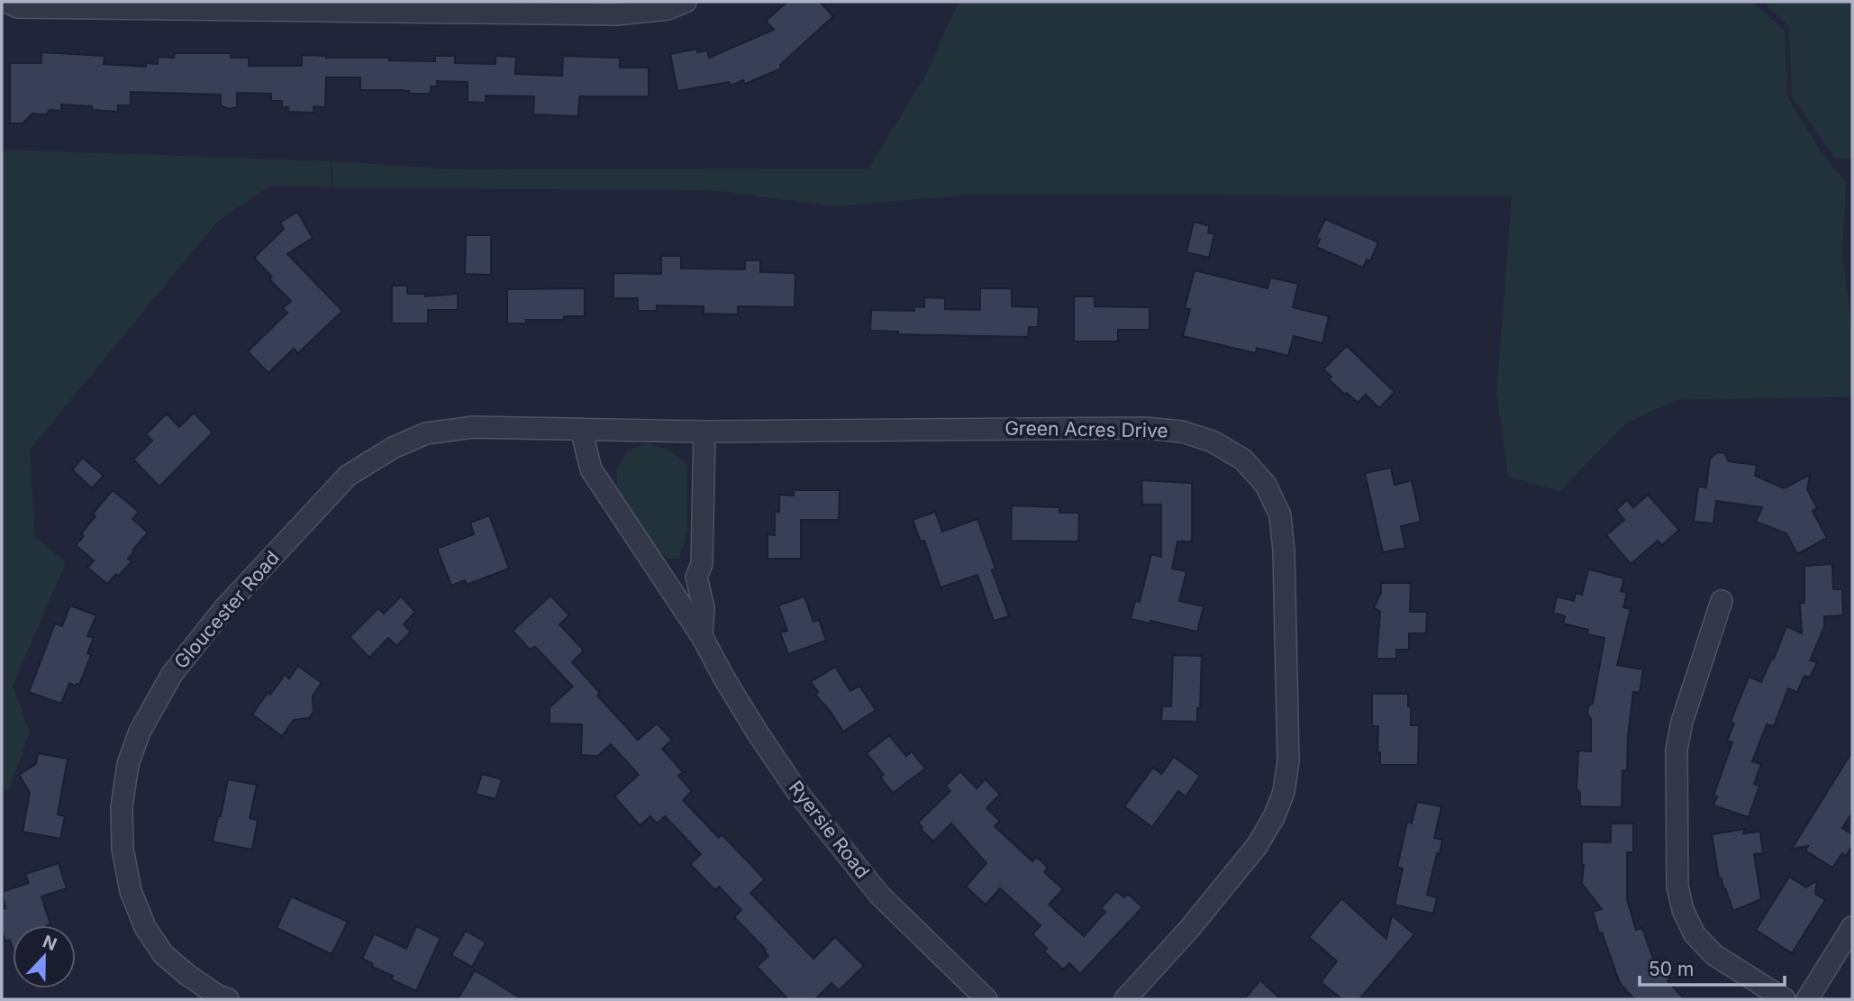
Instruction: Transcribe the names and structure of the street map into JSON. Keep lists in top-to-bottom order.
{
  "streets": {
    "street": ["Green Acres Drive", "Gloucester Road", "Ryersie Road"]
  },
  "crossings": [
    ["Green Acres Drive", "Gloucester Road"],
    ["Green Acres Drive", "Ryersie Road"],
    ["Gloucester Road", "Ryersie Road"]
  ],
  "scale_bar": "50 m",
  "north": "top"
}
